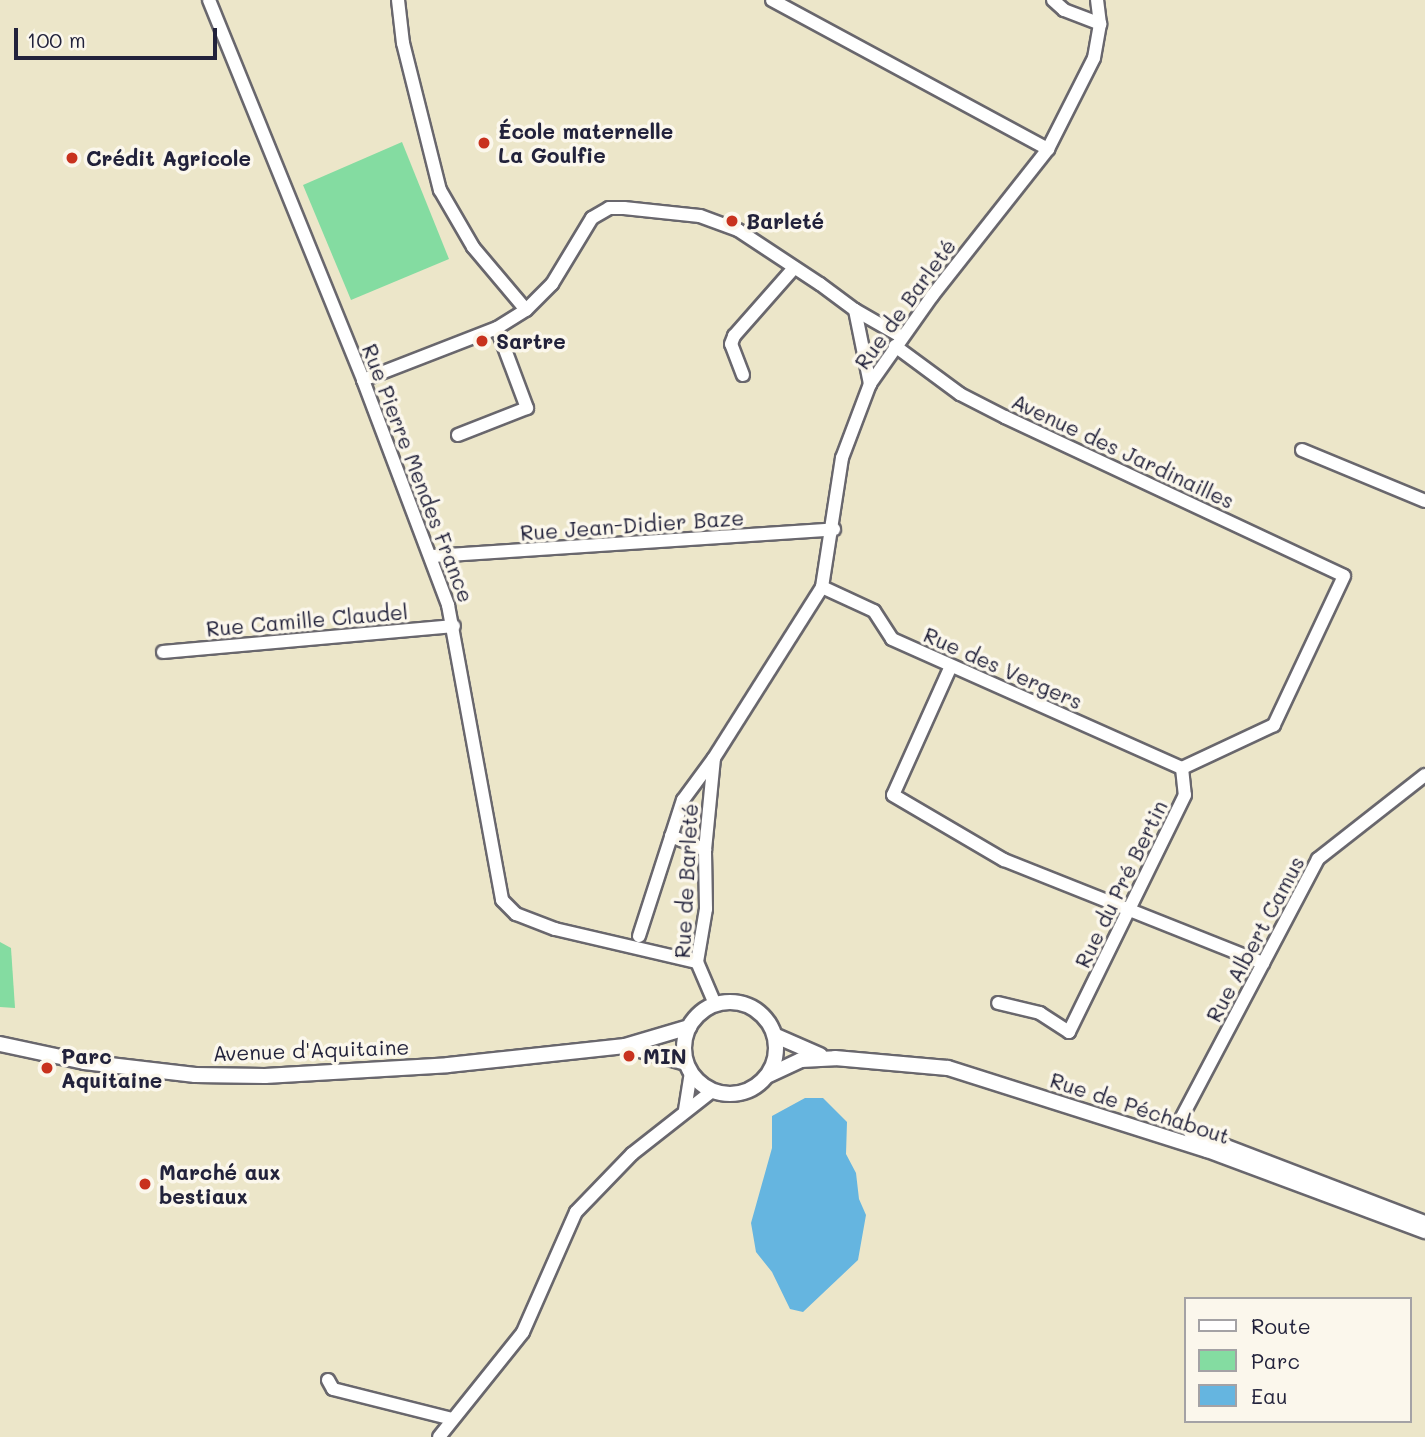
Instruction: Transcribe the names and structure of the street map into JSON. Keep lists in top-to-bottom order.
{
  "streets": {
    "street": [
      "Rue de Barleté",
      "Avenue des Jardinailles",
      "Rue Pierre Mendes France",
      "Rue Jean-Didier Baze",
      "Rue Camille Claudel",
      "Rue des Vergers",
      "Rue du Pré Bertin",
      "Rue Albert Camus",
      "Avenue d'Aquitaine",
      "Rue de Péchabout"
    ]
  },
  "crossings": [
    ["Rue de Barleté", "Avenue des Jardinailles"],
    ["Rue de Barleté", "Rue Pierre Mendes France"],
    ["Rue de Barleté", "Rue Jean-Didier Baze"],
    ["Rue de Barleté", "Rue des Vergers"],
    ["Rue de Barleté", "Avenue d'Aquitaine"],
    ["Rue de Barleté", "Rue de Péchabout"],
    ["Avenue des Jardinailles", "Rue Pierre Mendes France"],
    ["Avenue des Jardinailles", "Rue des Vergers"],
    ["Avenue des Jardinailles", "Rue du Pré Bertin"],
    ["Rue Pierre Mendes France", "Rue Jean-Didier Baze"],
    ["Rue Pierre Mendes France", "Rue Camille Claudel"],
    ["Rue des Vergers", "Rue du Pré Bertin"],
    ["Avenue d'Aquitaine", "Rue de Péchabout"]
  ],
  "places": [
    "École maternelle La Goulfie",
    "Crédit Agricole",
    "Barleté",
    "Sartre",
    "MIN",
    "Parc Aquitaine",
    "Marché aux bestiaux"
  ],
  "legend": ["Route", "Parc", "Eau"],
  "scale_bar": "100 m"
}
